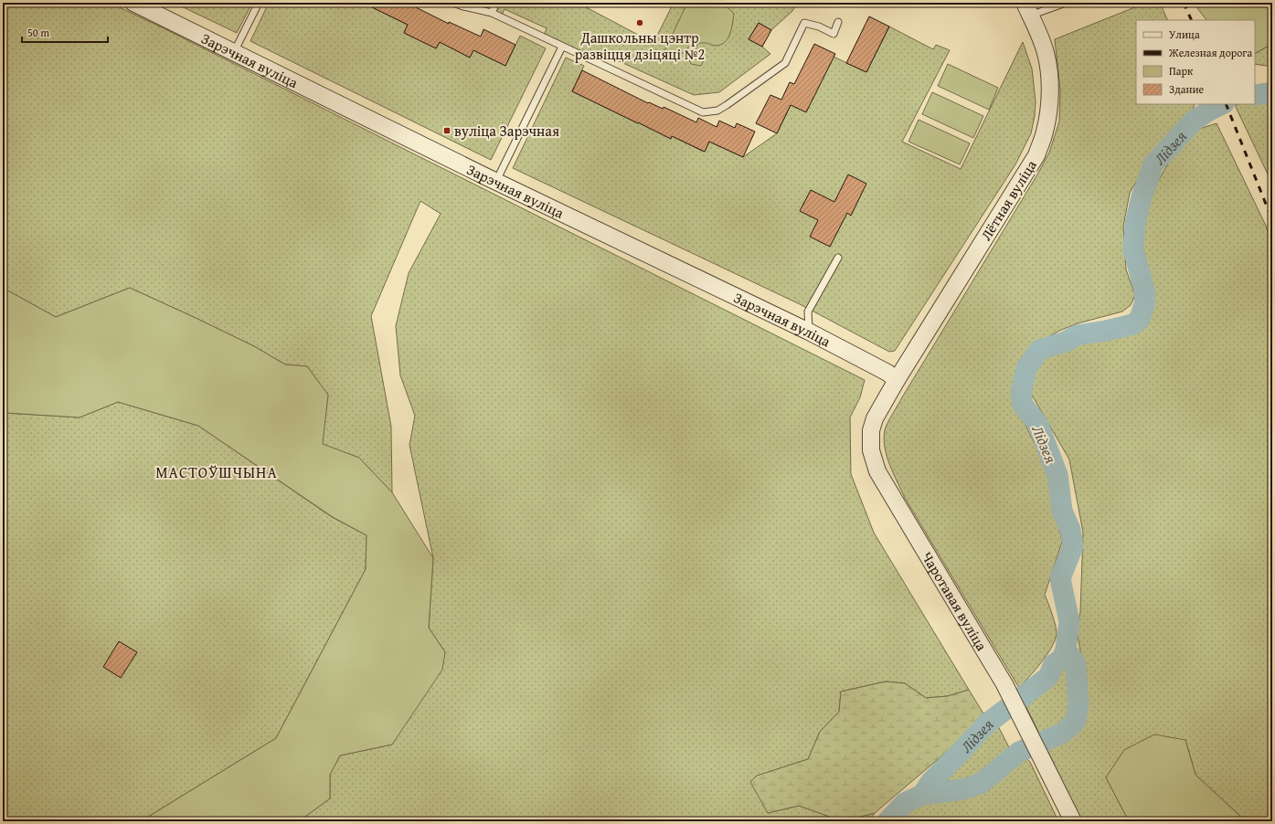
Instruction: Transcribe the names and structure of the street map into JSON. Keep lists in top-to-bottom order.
{
  "streets": {
    "street": ["Зарэчная вуліца", "Лётная вуліца", "Чаротавая вуліца"]
  },
  "crossings": [
    ["Зарэчная вуліца", "Лётная вуліца"],
    ["Зарэчная вуліца", "Чаротавая вуліца"],
    ["Лётная вуліца", "Чаротавая вуліца"]
  ],
  "districts": ["МАСТОЎШЧЫНА"],
  "water": ["Лідзея"],
  "places": {
    "other": ["Дашкольны цэнтр развіцця дзіцяці №2"],
    "transit": ["вуліца Зарэчная"]
  },
  "legend": [
    "Улица",
    "Железная дорога",
    "Парк",
    "Здание"
  ],
  "scale_bar": "50 m"
}
